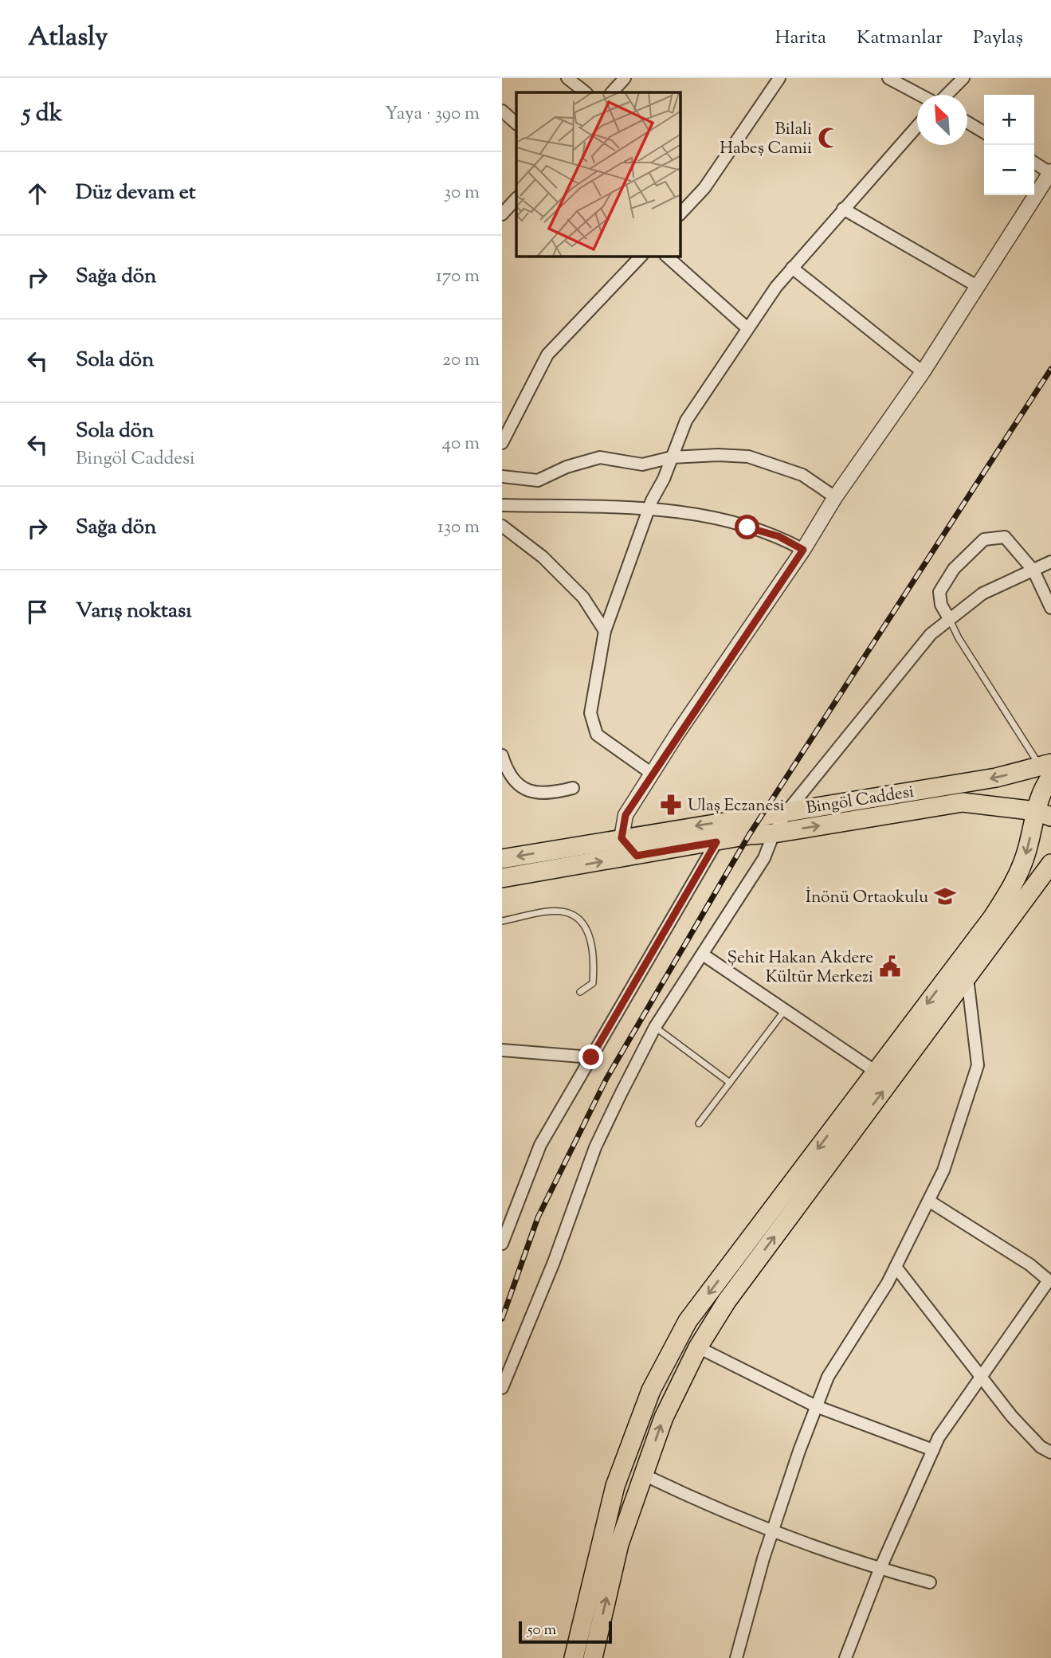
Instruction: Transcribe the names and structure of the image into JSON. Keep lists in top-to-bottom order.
{
  "streets": {
    "main road": ["Bingöl Caddesi"]
  },
  "places": {
    "mosque": ["Bilali Habeş Camii"],
    "pharmacy": ["Ulaş Eczanesi"],
    "school or university": ["İnönü Ortaokulu"],
    "public building": ["Şehit Hakan Akdere Kültür Merkezi"]
  },
  "scale_bar": "50 m",
  "north": "top left",
  "page": {
    "header": "Atlasly",
    "nav": ["Harita", "Katmanlar", "Paylaş"],
    "heading": ["5 dk", "Yaya · 390 m"],
    "map_buttons": ["+", "−"],
    "list": [
      ["Düz devam et", "30 m"],
      ["Sağa dön", "170 m"],
      ["Sola dön", "20 m"],
      ["Sola dön", "Bingöl Caddesi", "40 m"],
      ["Sağa dön", "130 m"],
      "Varış noktası"
    ],
    "scale": "50 m"
  }
}
